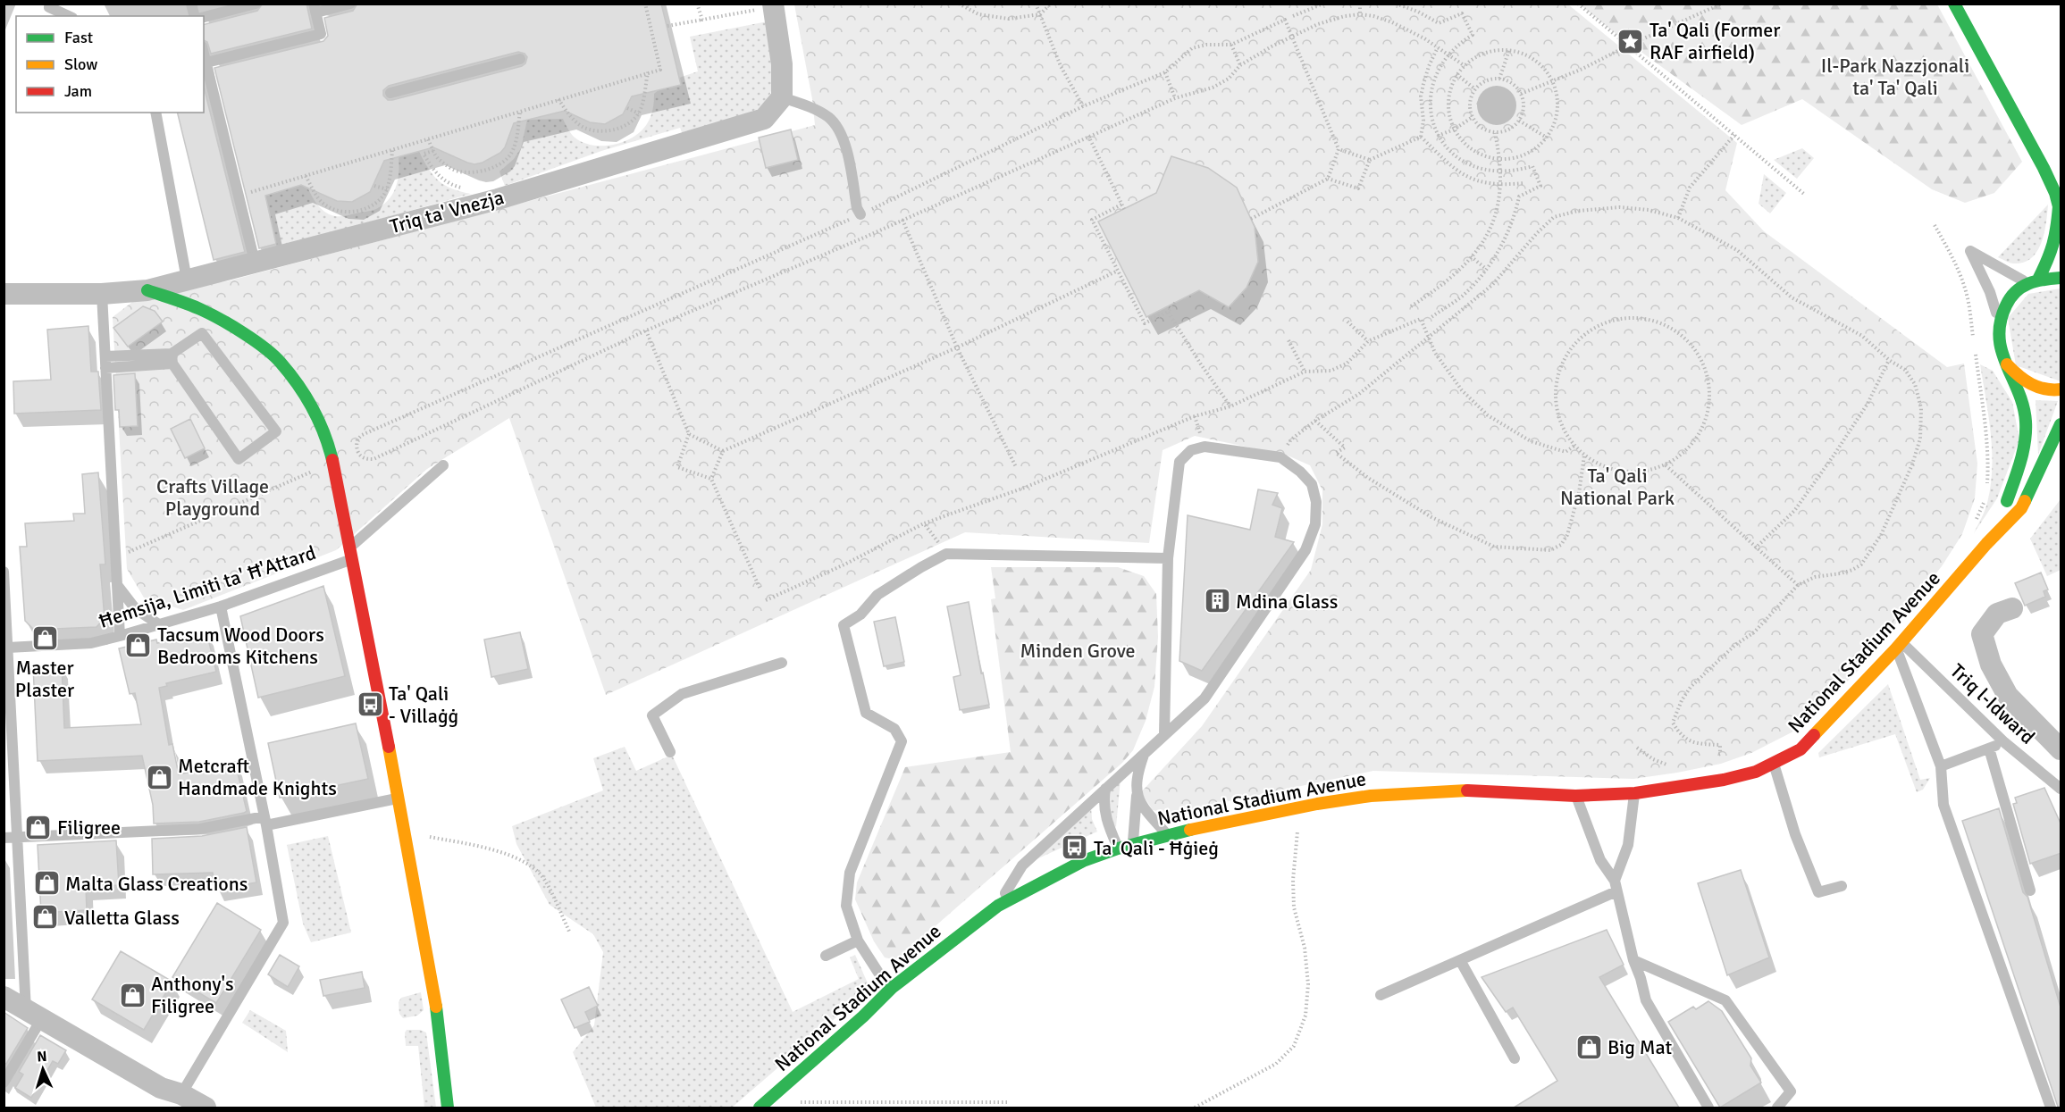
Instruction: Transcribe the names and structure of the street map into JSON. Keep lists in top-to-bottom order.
{
  "streets": {
    "main road": ["National Stadium Avenue"],
    "street": ["Triq ta' Vnezja"],
    "lane": ["Ħemsija, Limiti ta' Ħ'Attard", "Triq l-Idward"]
  },
  "crossings": [
    ["National Stadium Avenue", "Triq l-Idward"]
  ],
  "parks": [
    "Il-Park Nazzjonali ta' Ta' Qali",
    "Ta' Qali National Park",
    "Crafts Village Playground",
    "Minden Grove"
  ],
  "places": {
    "place": ["Ta' Qali (Former RAF airfield)"],
    "building": ["Mdina Glass"],
    "shop": [
      "Master Plaster",
      "Tacsum Wood Doors Bedrooms Kitchens",
      "Metcraft Handmade Knights",
      "Filigree",
      "Malta Glass Creations",
      "Valletta Glass",
      "Anthony's Filigree",
      "Big Mat"
    ],
    "bus stop": ["Ta' Qali - Villaġġ", "Ta' Qali - Ħġieġ"]
  },
  "legend": ["Fast", "Slow", "Jam"],
  "north": "top"
}
